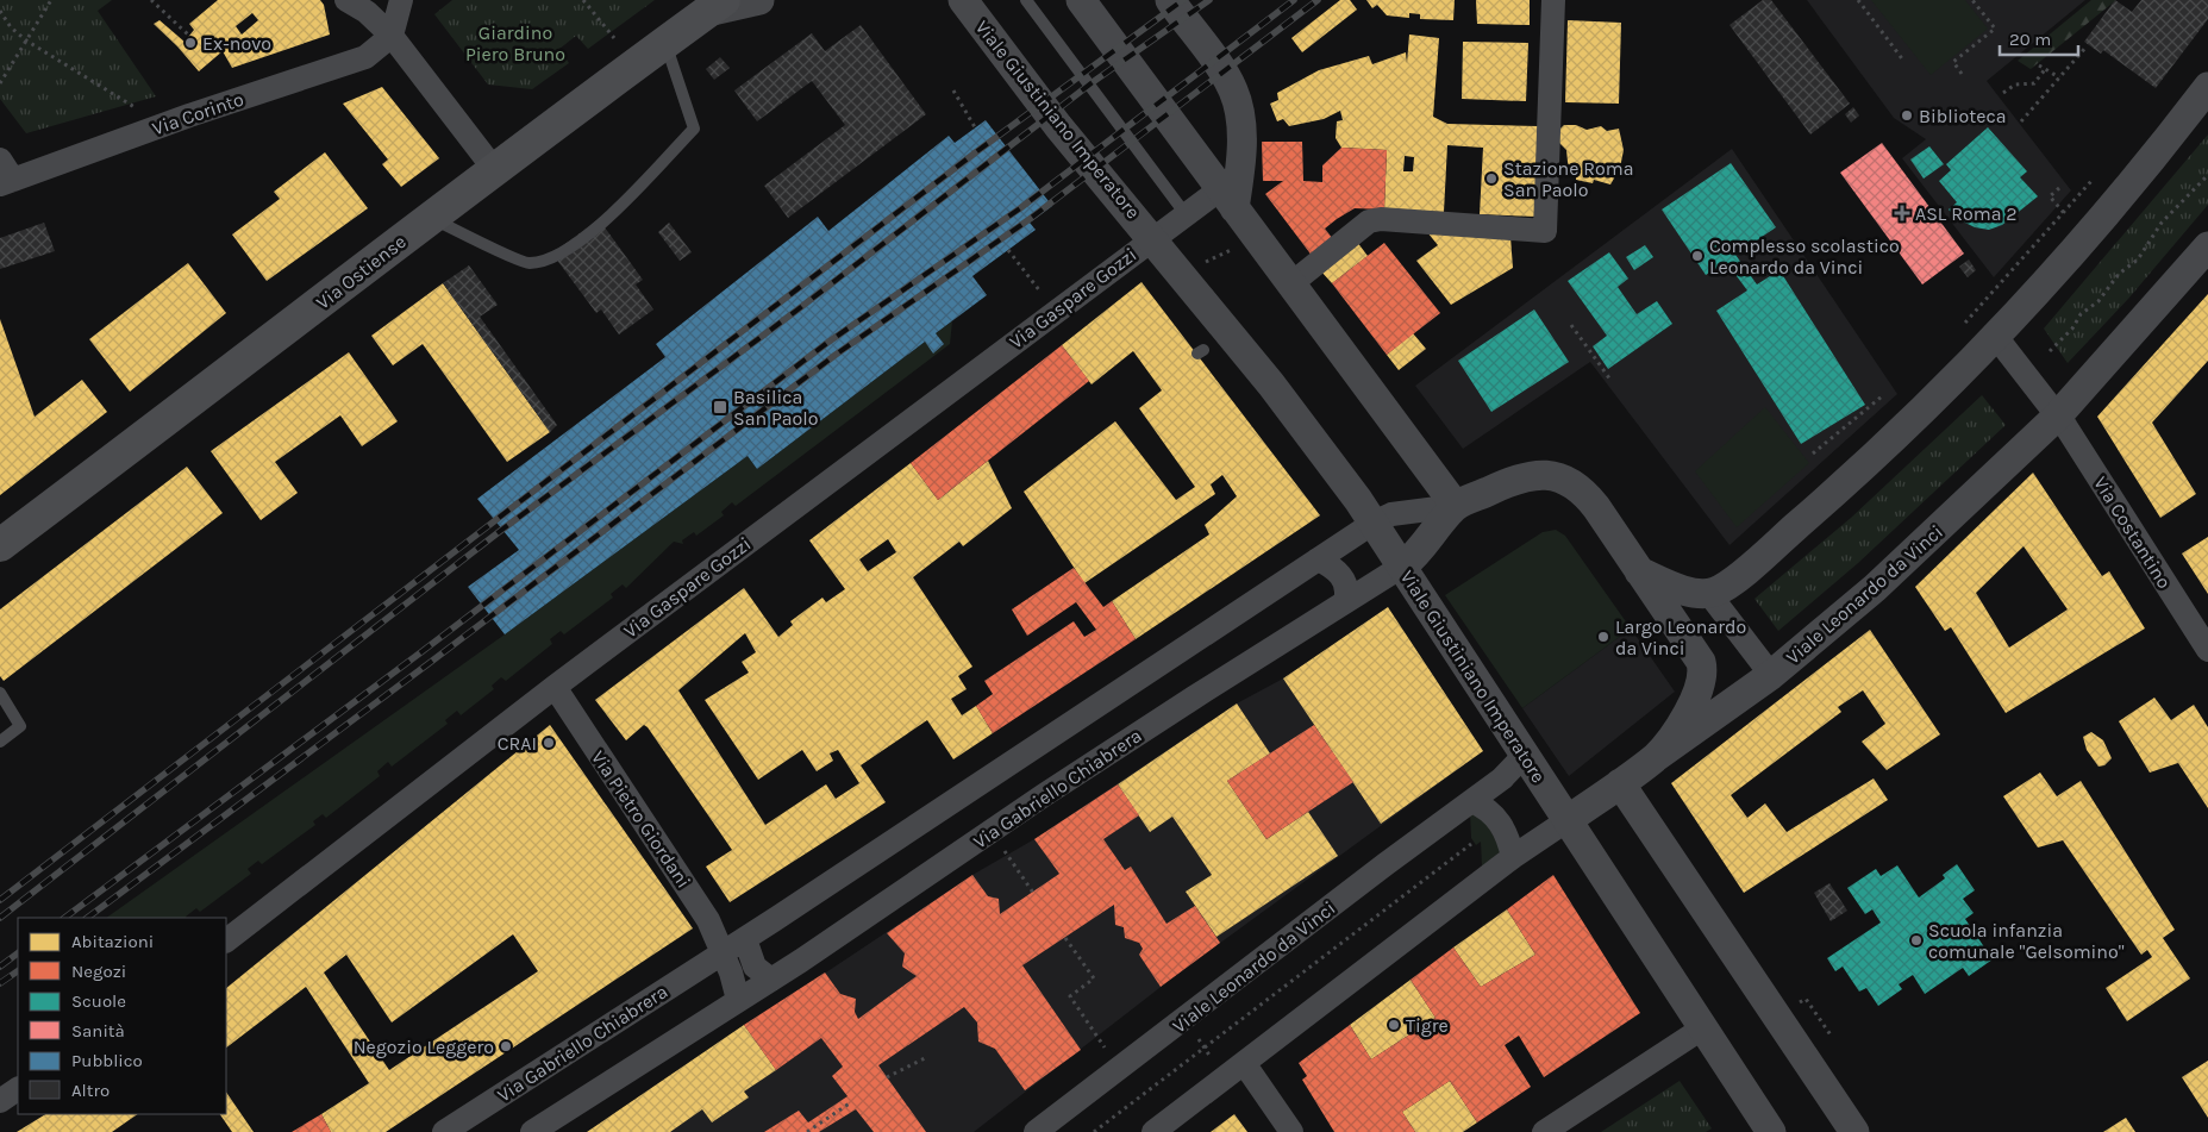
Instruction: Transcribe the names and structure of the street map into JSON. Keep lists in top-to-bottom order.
{
  "streets": {
    "main road": ["Via Ostiense"],
    "street": [
      "Via Corinto",
      "Viale Giustiniano Imperatore",
      "Via Gaspare Gozzi",
      "Via Costantino",
      "Viale Leonardo da Vinci",
      "Via Gabriello Chiabrera",
      "Via Pietro Giordani"
    ]
  },
  "crossings": [
    ["Viale Giustiniano Imperatore", "Via Gaspare Gozzi"],
    ["Viale Giustiniano Imperatore", "Viale Leonardo da Vinci"],
    ["Viale Giustiniano Imperatore", "Via Gabriello Chiabrera"],
    ["Via Gaspare Gozzi", "Via Pietro Giordani"],
    ["Via Costantino", "Viale Leonardo da Vinci"],
    ["Via Gabriello Chiabrera", "Via Pietro Giordani"]
  ],
  "parks": ["Giardino Piero Bruno"],
  "places": {
    "other": [
      "Ex-novo",
      "Biblioteca",
      "Stazione Roma San Paolo",
      "Complesso scolastico Leonardo da Vinci",
      "Largo Leonardo da Vinci",
      "CRAI",
      "Scuola infanzia comunale \"Gelsomino\"",
      "Tigre",
      "Negozio Leggero"
    ],
    "health": ["ASL Roma 2"],
    "transit": ["Basilica San Paolo"]
  },
  "legend": [
    "Abitazioni",
    "Negozi",
    "Scuole",
    "Sanità",
    "Pubblico",
    "Altro"
  ],
  "scale_bar": "20 m"
}
